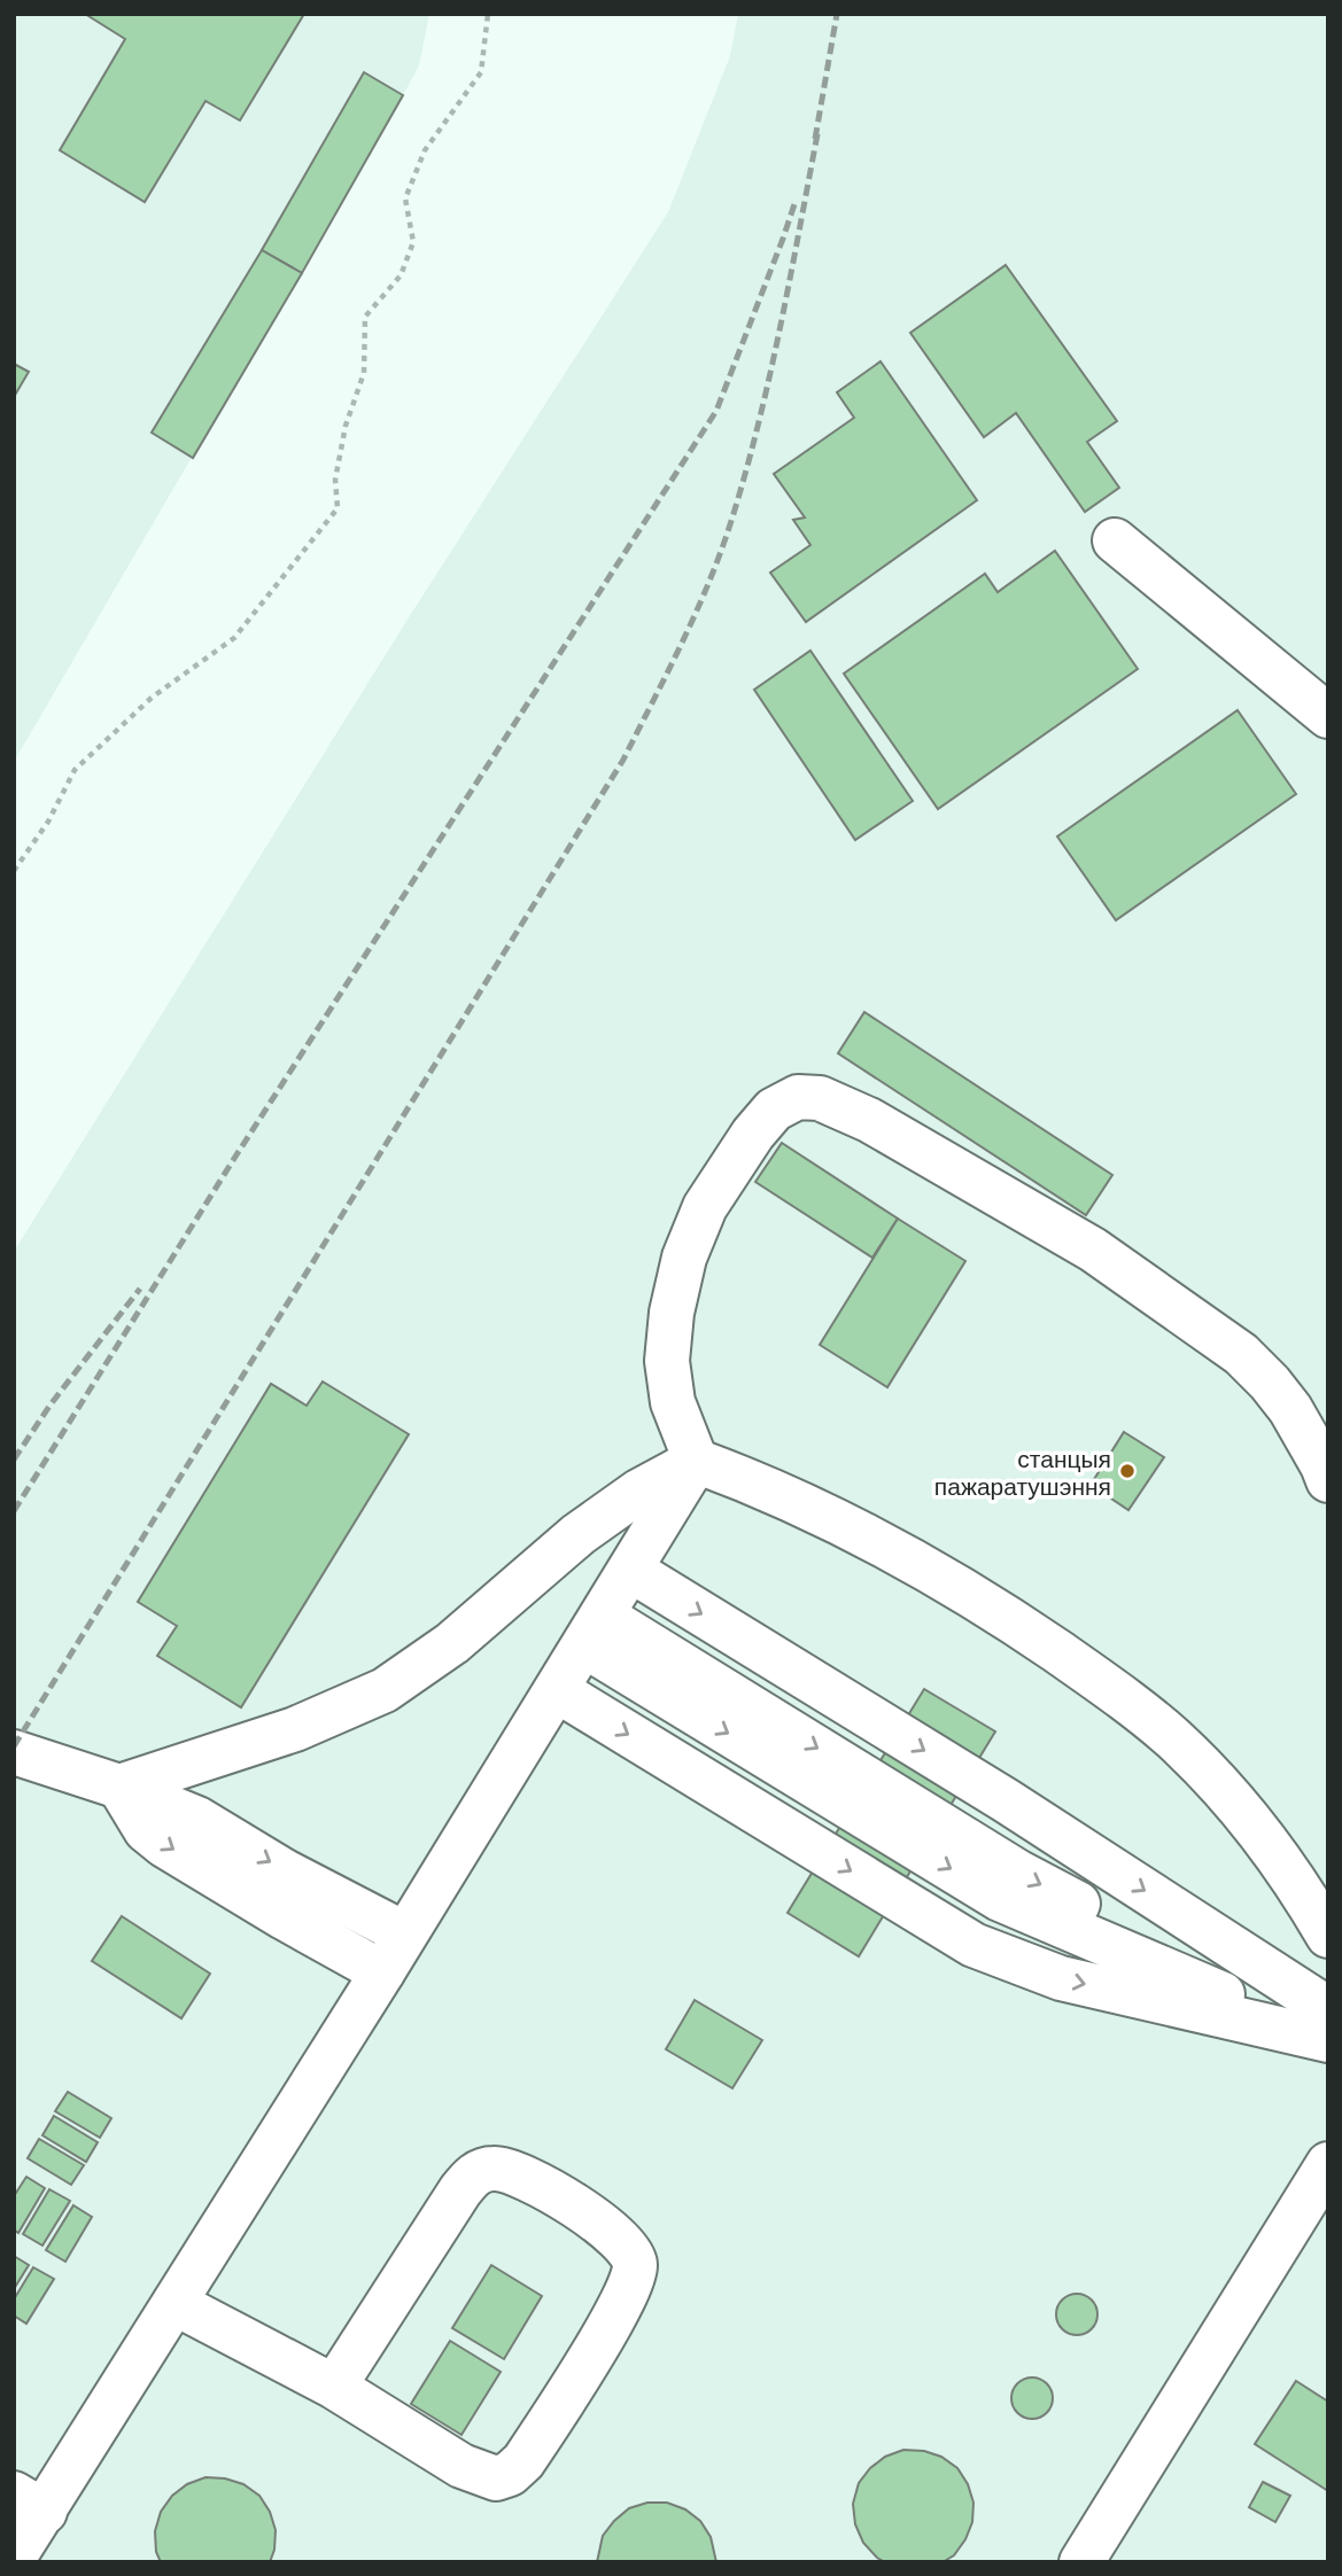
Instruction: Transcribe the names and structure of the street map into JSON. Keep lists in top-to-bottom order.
{
  "places": ["станцыя пажаратушэння"]
}
